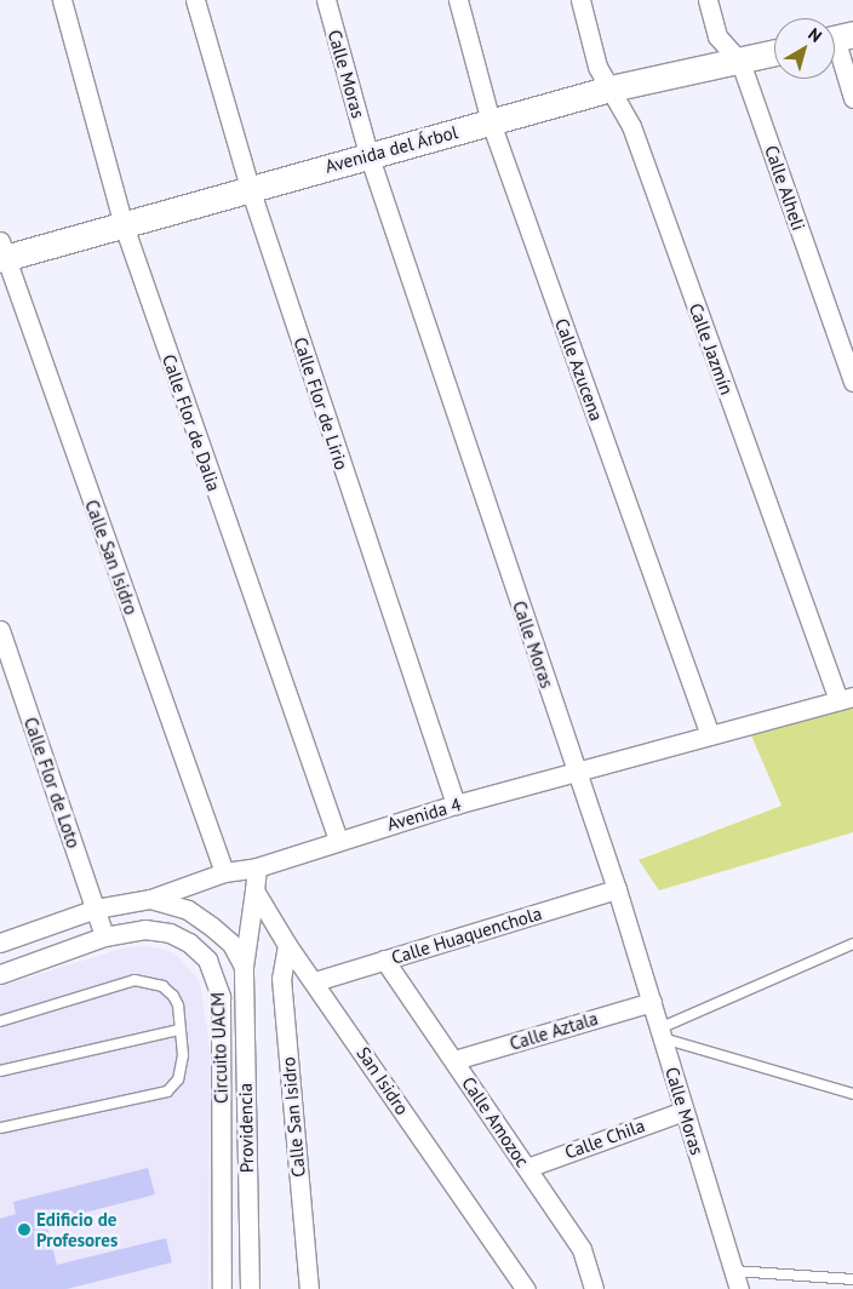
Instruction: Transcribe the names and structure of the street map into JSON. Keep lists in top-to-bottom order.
{
  "streets": {
    "street": [
      "Calle Moras",
      "Avenida del Árbol",
      "Calle Alheli",
      "Calle Jazmín",
      "Calle Azucena",
      "Calle Flor de Lirio",
      "Calle Flor de Dalia",
      "Calle San Isidro",
      "Calle Flor de Loto",
      "Avenida 4",
      "Calle Huaquenchola",
      "Calle Aztala",
      "Circuito UACM",
      "San Isidro",
      "Calle Amozoc",
      "Providencia",
      "Calle Chila"
    ]
  },
  "crossings": [
    ["Calle Moras", "Avenida del Árbol"],
    ["Calle Moras", "Avenida 4"],
    ["Calle Moras", "Calle Huaquenchola"],
    ["Calle Moras", "Calle Aztala"],
    ["Calle Moras", "Calle Chila"],
    ["Avenida del Árbol", "Calle Alheli"],
    ["Avenida del Árbol", "Calle Jazmín"],
    ["Avenida del Árbol", "Calle Azucena"],
    ["Avenida del Árbol", "Calle Flor de Lirio"],
    ["Avenida del Árbol", "Calle Flor de Dalia"],
    ["Avenida del Árbol", "Calle San Isidro"],
    ["Calle Jazmín", "Avenida 4"],
    ["Calle Azucena", "Avenida 4"],
    ["Calle Flor de Lirio", "Avenida 4"],
    ["Calle Flor de Dalia", "Avenida 4"],
    ["Calle San Isidro", "Avenida 4"],
    ["Calle San Isidro", "San Isidro"],
    ["Calle Flor de Loto", "Avenida 4"],
    ["Calle Flor de Loto", "Circuito UACM"],
    ["Avenida 4", "Providencia"],
    ["Calle Huaquenchola", "San Isidro"],
    ["Calle Huaquenchola", "Calle Amozoc"],
    ["Calle Aztala", "Calle Amozoc"],
    ["San Isidro", "Providencia"],
    ["Calle Amozoc", "Calle Chila"]
  ],
  "places": ["Edificio de Profesores"],
  "north": "top right"
}
